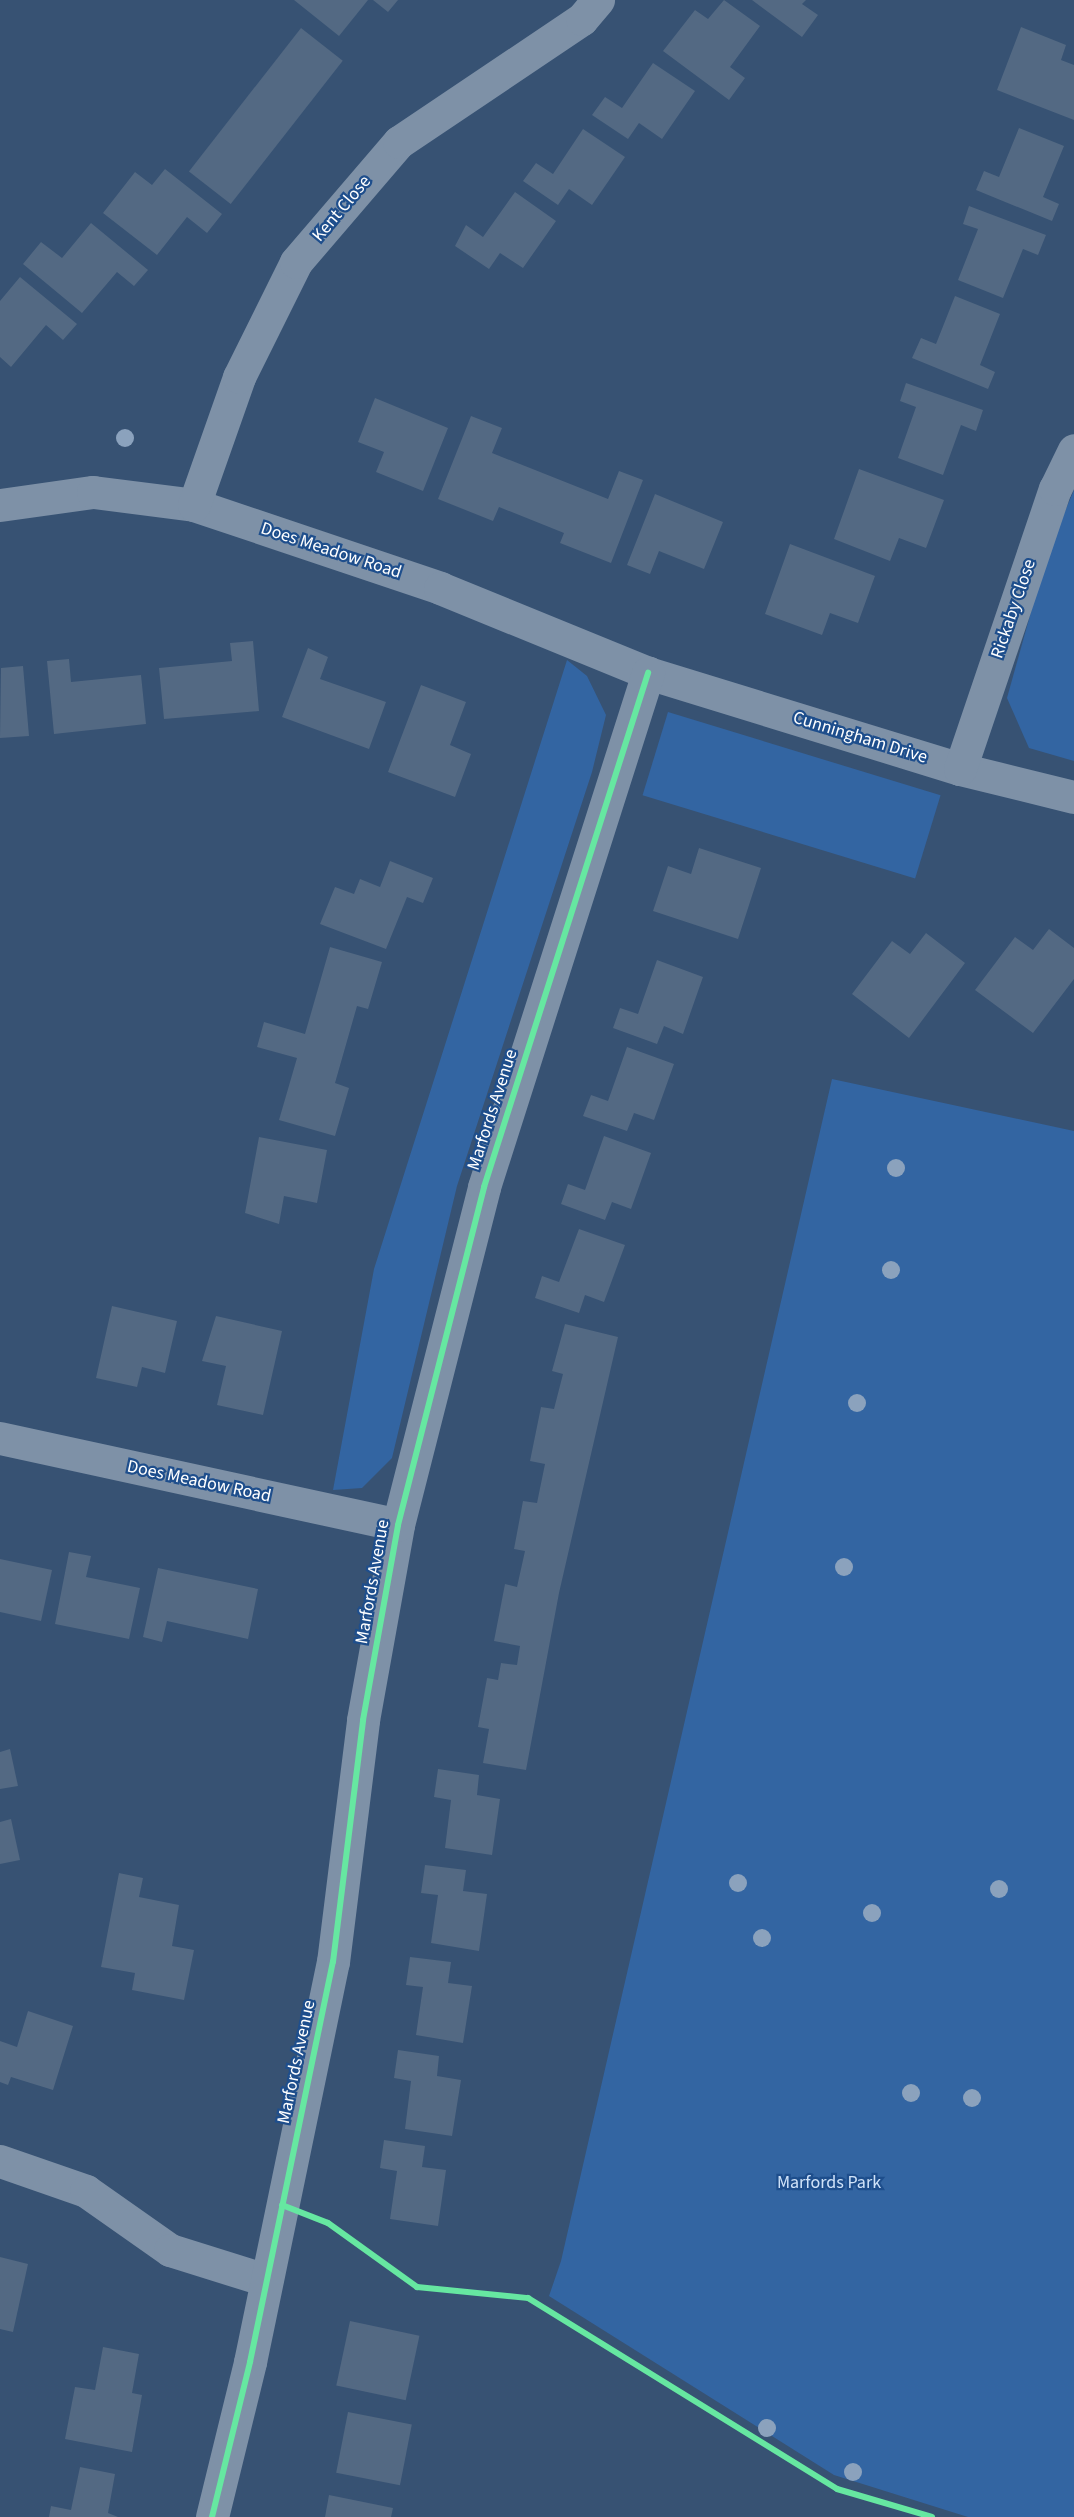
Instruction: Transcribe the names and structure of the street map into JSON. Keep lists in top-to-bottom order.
{
  "streets": {
    "street": [
      "Kent Close",
      "Does Meadow Road",
      "Rickaby Close",
      "Cunningham Drive",
      "Marfords Avenue"
    ]
  },
  "crossings": [
    ["Kent Close", "Does Meadow Road"],
    ["Does Meadow Road", "Cunningham Drive"],
    ["Does Meadow Road", "Marfords Avenue"],
    ["Rickaby Close", "Cunningham Drive"],
    ["Cunningham Drive", "Marfords Avenue"]
  ],
  "parks": ["Marfords Park"]
}
